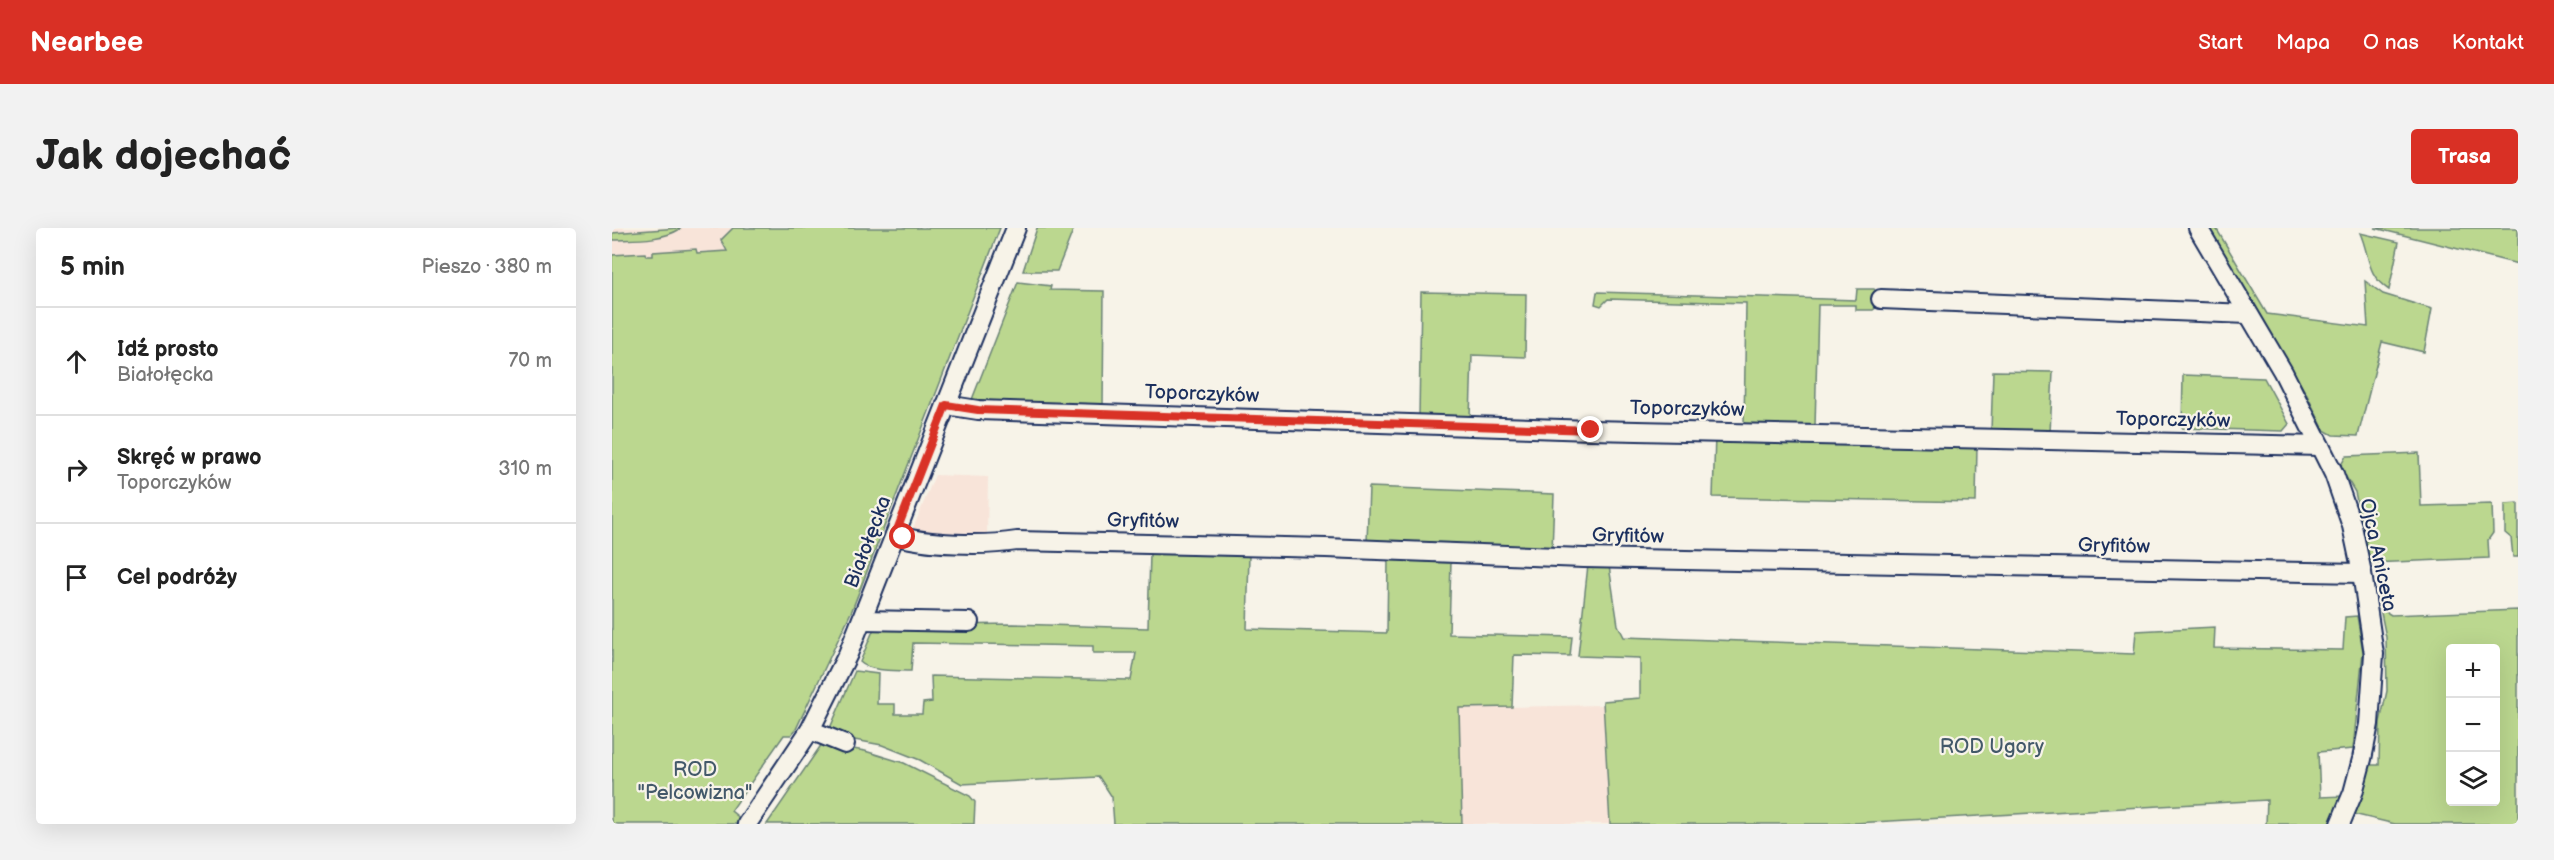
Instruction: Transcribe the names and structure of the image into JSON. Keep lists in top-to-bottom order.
{
  "streets": {
    "street": [
      "Toporczyków",
      "Gryfitów",
      "Białołęcka",
      "Ojca Aniceta"
    ]
  },
  "crossings": [
    ["Toporczyków", "Białołęcka"],
    ["Toporczyków", "Ojca Aniceta"],
    ["Gryfitów", "Białołęcka"],
    ["Gryfitów", "Ojca Aniceta"]
  ],
  "parks": ["ROD Ugory", "ROD \"Pelcowizna\""],
  "page": {
    "header": "Nearbee",
    "nav": [
      "Start",
      "Mapa",
      "O nas",
      "Kontakt"
    ],
    "buttons": "Trasa",
    "title": "Jak dojechać",
    "heading": ["5 min", "Pieszo · 380 m"],
    "list": [
      ["Idź prosto", "Białołęcka", "70 m"],
      ["Skręć w prawo", "Toporczyków", "310 m"],
      "Cel podróży"
    ],
    "map_buttons": ["+", "−"]
  }
}
